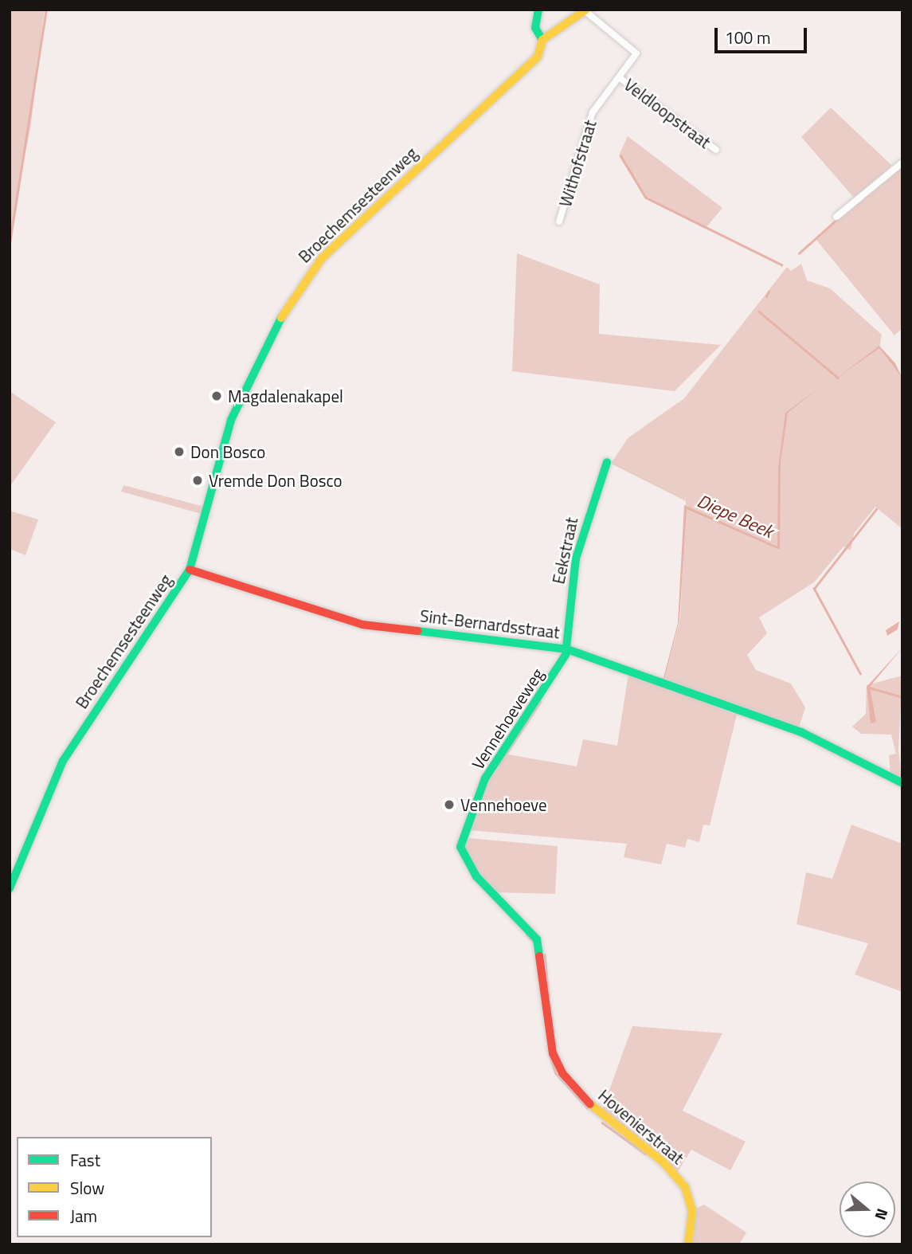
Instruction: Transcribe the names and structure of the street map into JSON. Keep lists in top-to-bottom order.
{
  "streets": {
    "street": [
      "Veldloopstraat",
      "Withofstraat",
      "Broechemsesteenweg",
      "Eekstraat",
      "Sint-Bernardsstraat",
      "Vennehoeveweg",
      "Hovenierstraat"
    ]
  },
  "crossings": [
    ["Veldloopstraat", "Withofstraat"],
    ["Withofstraat", "Broechemsesteenweg"],
    ["Broechemsesteenweg", "Sint-Bernardsstraat"],
    ["Eekstraat", "Sint-Bernardsstraat"],
    ["Eekstraat", "Vennehoeveweg"],
    ["Sint-Bernardsstraat", "Vennehoeveweg"],
    ["Vennehoeveweg", "Hovenierstraat"]
  ],
  "water": ["Diepe Beek"],
  "places": [
    "Magdalenakapel",
    "Don Bosco",
    "Vremde Don Bosco",
    "Vennehoeve"
  ],
  "legend": ["Fast", "Slow", "Jam"],
  "scale_bar": "100 m",
  "north": "right"
}
